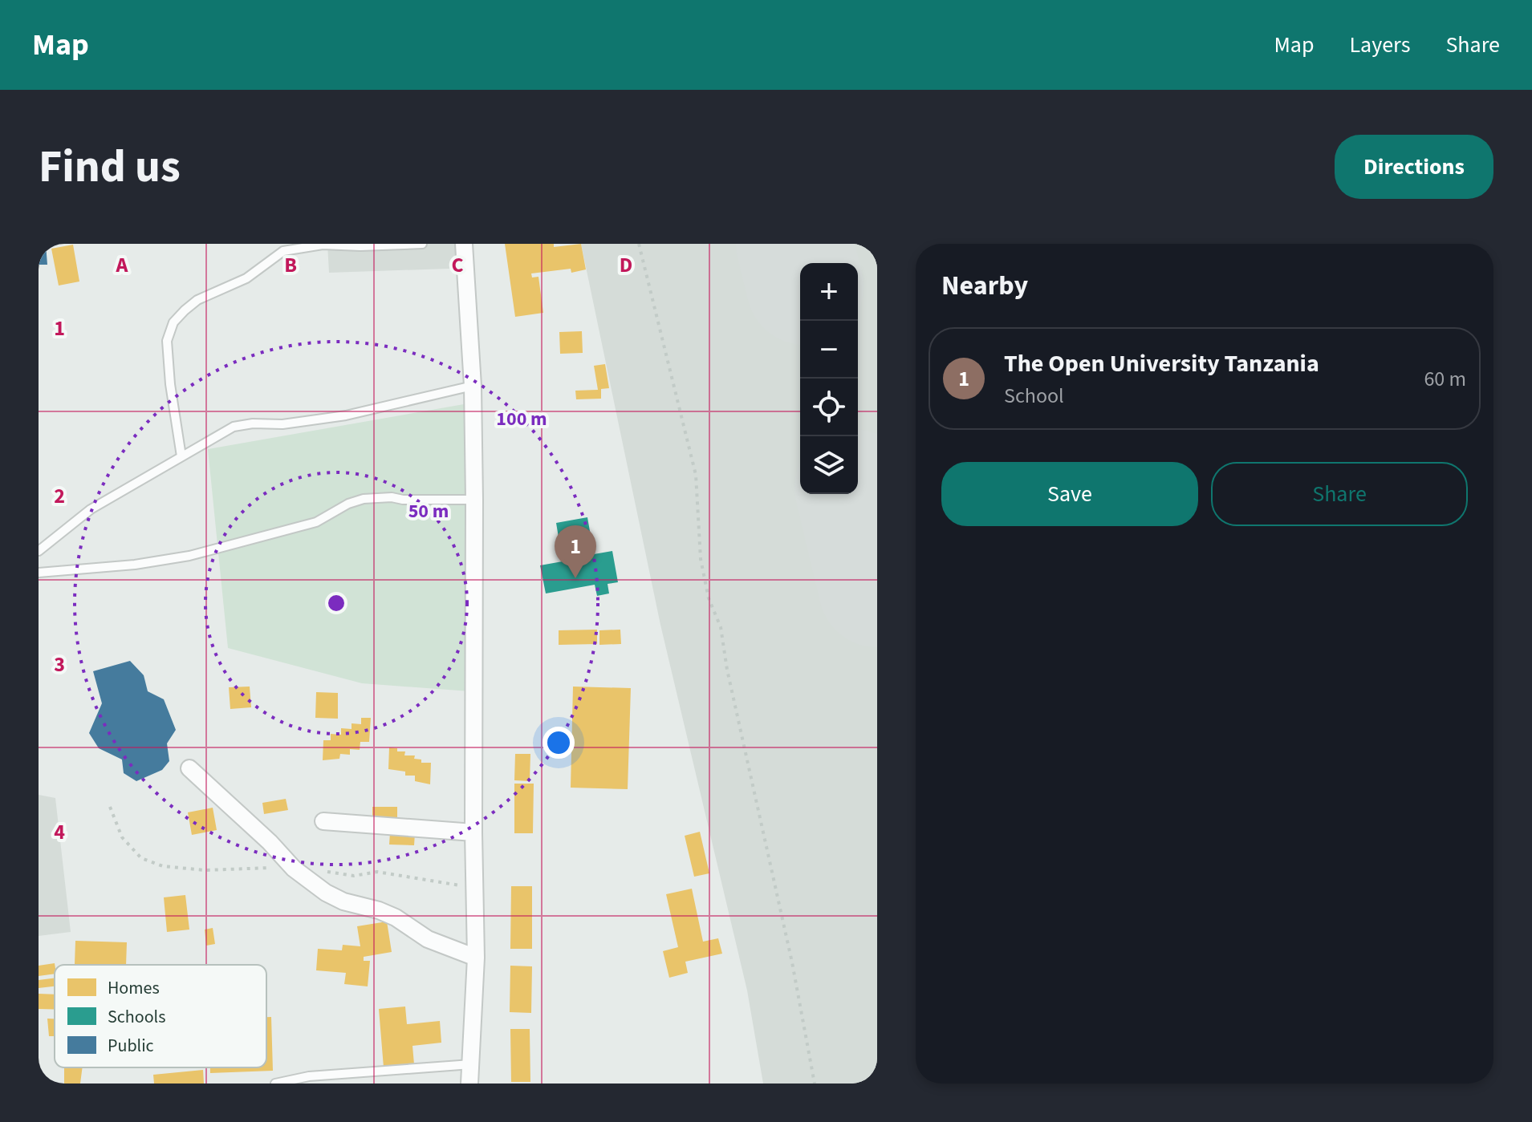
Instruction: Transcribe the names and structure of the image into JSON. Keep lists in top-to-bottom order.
{
  "legend": ["Homes", "Schools", "Public"],
  "page": {
    "header": "Map",
    "nav": ["Map", "Layers", "Share"],
    "buttons": [
      "Directions",
      ["Save", "Share"]
    ],
    "title": "Find us",
    "heading": "Nearby",
    "map_buttons": ["+", "−"],
    "list": [
      {
        "mark": "1",
        "name": "The Open University Tanzania",
        "note": "School",
        "value": "60 m"
      }
    ],
    "pins": "1"
  },
  "grid": {
    "columns": [
      "A",
      "B",
      "C",
      "D"
    ],
    "rows": [
      "1",
      "2",
      "3",
      "4"
    ]
  },
  "rings": ["100 m", "50 m"]
}
